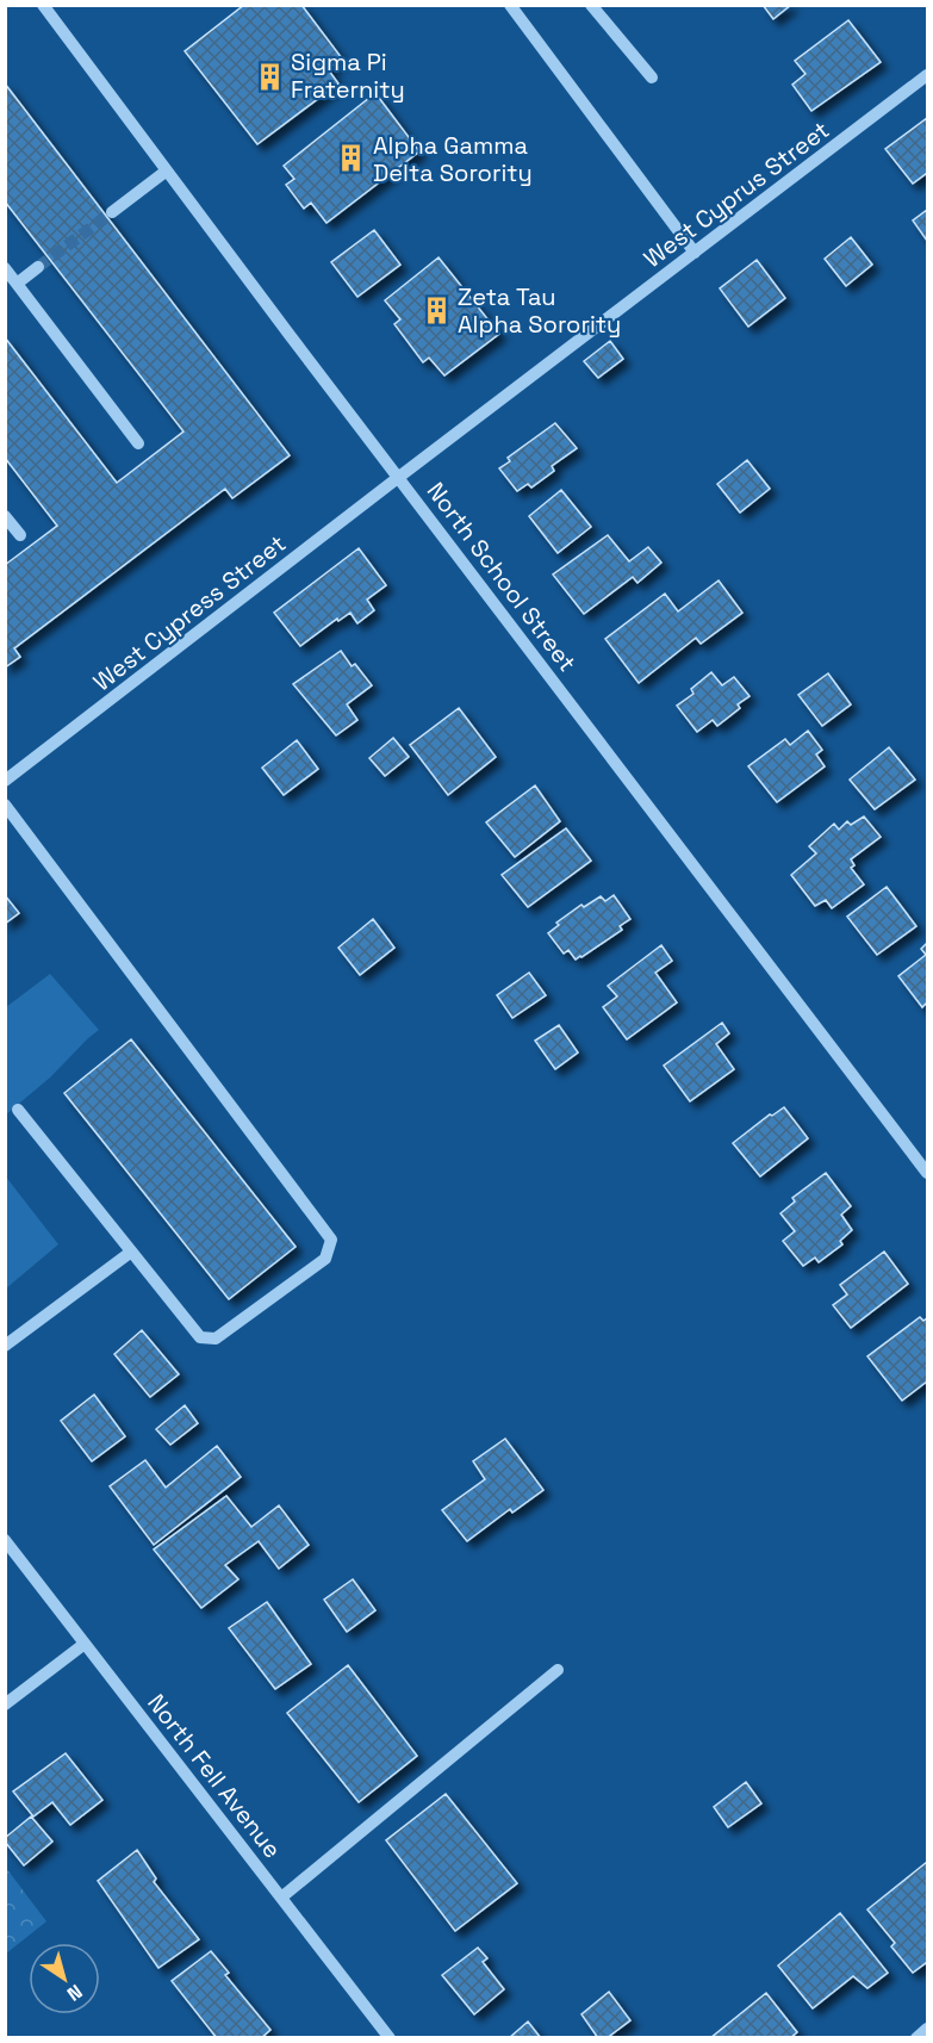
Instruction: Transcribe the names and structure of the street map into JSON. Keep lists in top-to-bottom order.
{
  "streets": {
    "street": [
      "West Cyprus Street",
      "North School Street",
      "West Cypress Street",
      "North Fell Avenue"
    ]
  },
  "crossings": [
    ["West Cyprus Street", "North School Street"],
    ["West Cyprus Street", "West Cypress Street"],
    ["North School Street", "West Cypress Street"]
  ],
  "places": {
    "building": ["Sigma Pi Fraternity", "Alpha Gamma Delta Sorority", "Ζeta Tau Alpha Sorority"]
  },
  "north": "bottom right"
}
